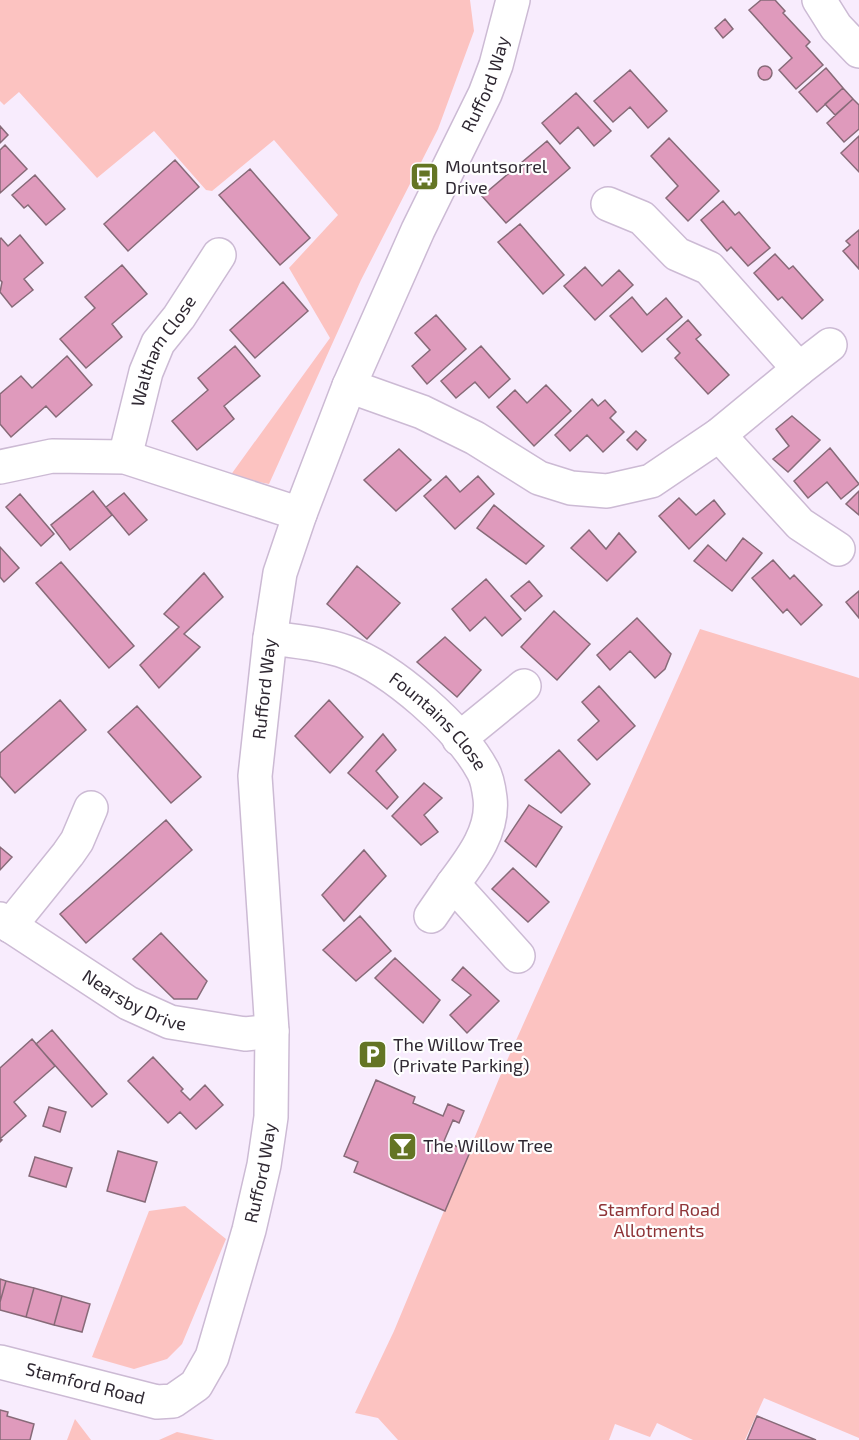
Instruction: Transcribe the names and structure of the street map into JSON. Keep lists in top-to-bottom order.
{
  "streets": {
    "street": [
      "Rufford Way",
      "Waltham Close",
      "Fountains Close",
      "Nearsby Drive",
      "Stamford Road"
    ]
  },
  "crossings": [
    ["Rufford Way", "Fountains Close"],
    ["Rufford Way", "Nearsby Drive"],
    ["Rufford Way", "Stamford Road"]
  ],
  "parks": ["Stamford Road Allotments"],
  "places": {
    "bus stop": ["Mountsorrel Drive"],
    "parking": ["The Willow Tree (Private Parking)"],
    "bar": ["The Willow Tree"]
  }
}
